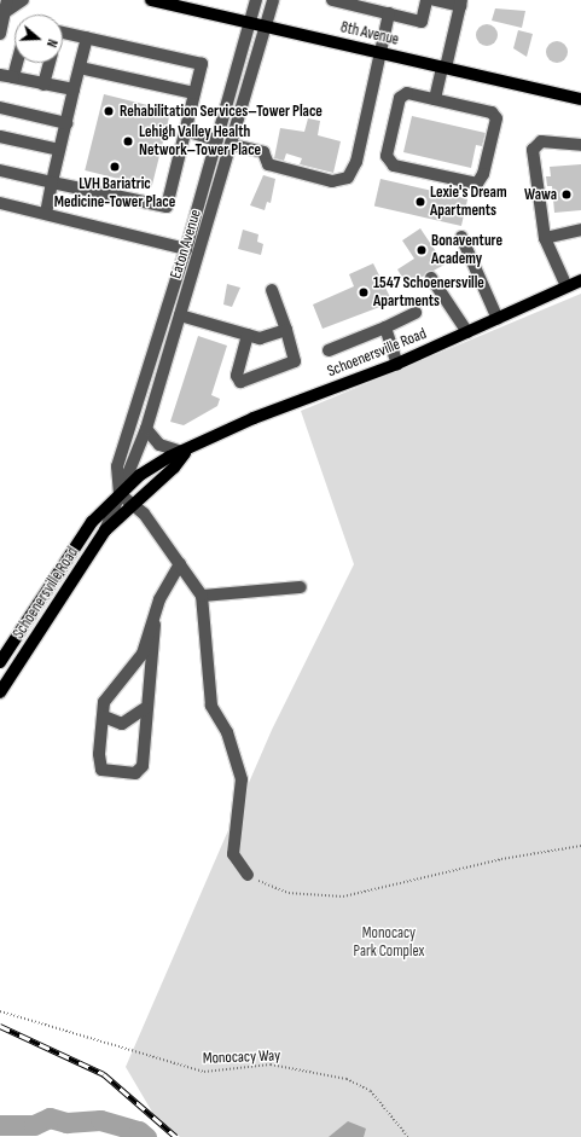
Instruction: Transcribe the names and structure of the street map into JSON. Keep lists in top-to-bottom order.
{
  "streets": {
    "main road": ["8th Avenue", "Schoenersville Road"],
    "street": ["Eaton Avenue"],
    "path": ["Monocacy Way"]
  },
  "crossings": [
    ["8th Avenue", "Eaton Avenue"],
    ["Eaton Avenue", "Schoenersville Road"]
  ],
  "parks": ["Monocacy Park Complex"],
  "places": [
    "Rehabilitation Services–Tower Place",
    "Lehigh Valley Health Network–Tower Place",
    "LVH Bariatric Medicine-Tower Place",
    "Wawa",
    "Lexie's Dream Apartments",
    "Bonaventure Academy",
    "1547 Schoenersville Apartments"
  ],
  "north": "right"
}
